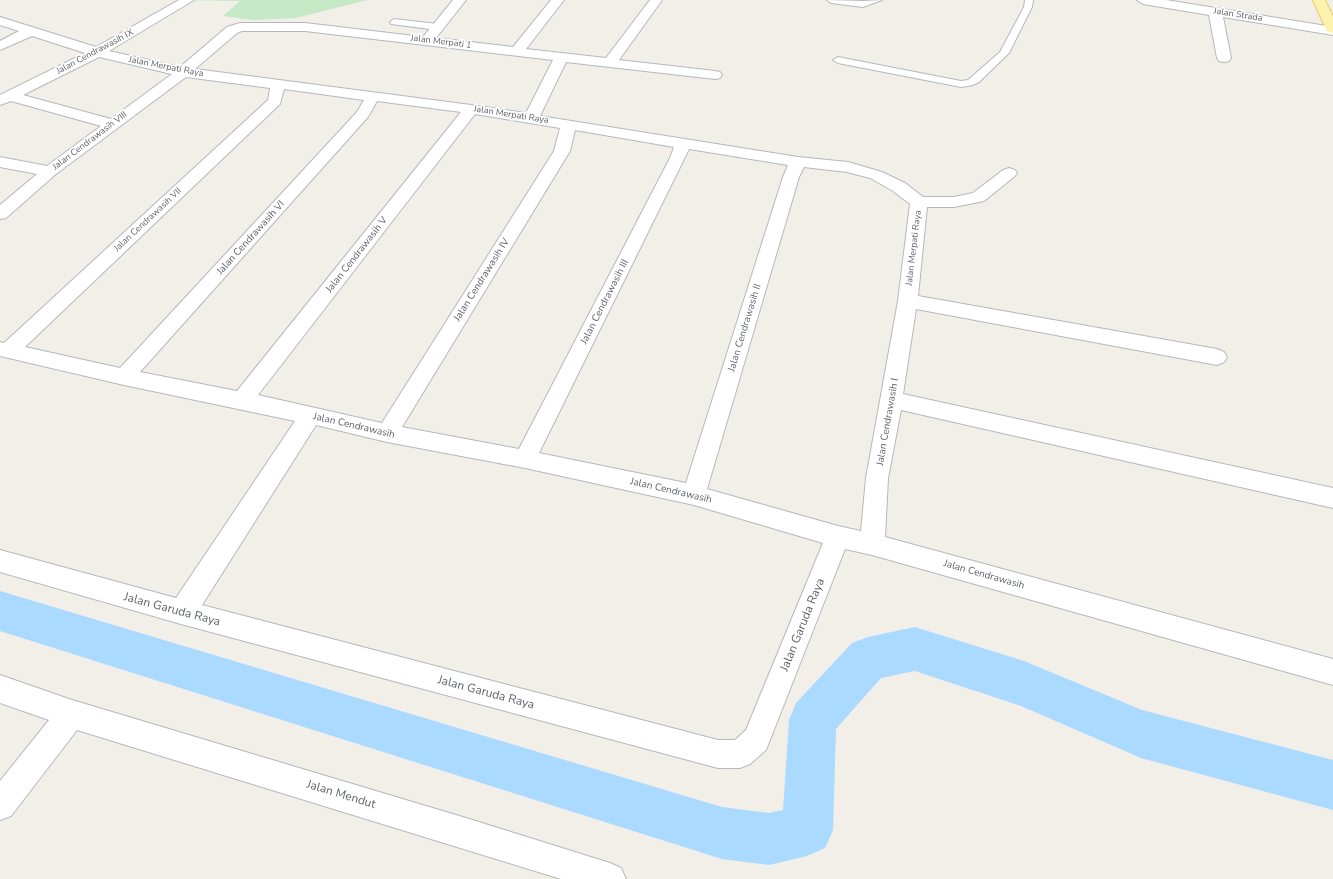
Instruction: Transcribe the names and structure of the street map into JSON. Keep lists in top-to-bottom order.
{
  "streets": {
    "street": [
      "Jalan Strada",
      "Jalan Merpati 1",
      "Jalan Cendrawasih IX",
      "Jalan Merpati Raya",
      "Jalan Cendrawasih VIII",
      "Jalan Cendrawasih VII",
      "Jalan Cendrawasih VI",
      "Jalan Cendrawasih V",
      "Jalan Cendrawasih IV",
      "Jalan Cendrawasih III",
      "Jalan Cendrawasih II",
      "Jalan Cendrawasih I",
      "Jalan Cendrawasih",
      "Jalan Garuda Raya",
      "Jalan Mendut"
    ]
  },
  "crossings": [
    ["Jalan Merpati 1", "Jalan Merpati Raya"],
    ["Jalan Merpati 1", "Jalan Cendrawasih VIII"],
    ["Jalan Cendrawasih IX", "Jalan Merpati Raya"],
    ["Jalan Merpati Raya", "Jalan Cendrawasih VIII"],
    ["Jalan Merpati Raya", "Jalan Cendrawasih VII"],
    ["Jalan Merpati Raya", "Jalan Cendrawasih VI"],
    ["Jalan Merpati Raya", "Jalan Cendrawasih V"],
    ["Jalan Merpati Raya", "Jalan Cendrawasih IV"],
    ["Jalan Merpati Raya", "Jalan Cendrawasih III"],
    ["Jalan Merpati Raya", "Jalan Cendrawasih II"],
    ["Jalan Merpati Raya", "Jalan Cendrawasih I"],
    ["Jalan Cendrawasih VII", "Jalan Cendrawasih"],
    ["Jalan Cendrawasih VI", "Jalan Cendrawasih"],
    ["Jalan Cendrawasih V", "Jalan Cendrawasih"],
    ["Jalan Cendrawasih IV", "Jalan Cendrawasih"],
    ["Jalan Cendrawasih III", "Jalan Cendrawasih"],
    ["Jalan Cendrawasih II", "Jalan Cendrawasih"],
    ["Jalan Cendrawasih I", "Jalan Cendrawasih"],
    ["Jalan Cendrawasih", "Jalan Garuda Raya"]
  ]
}
